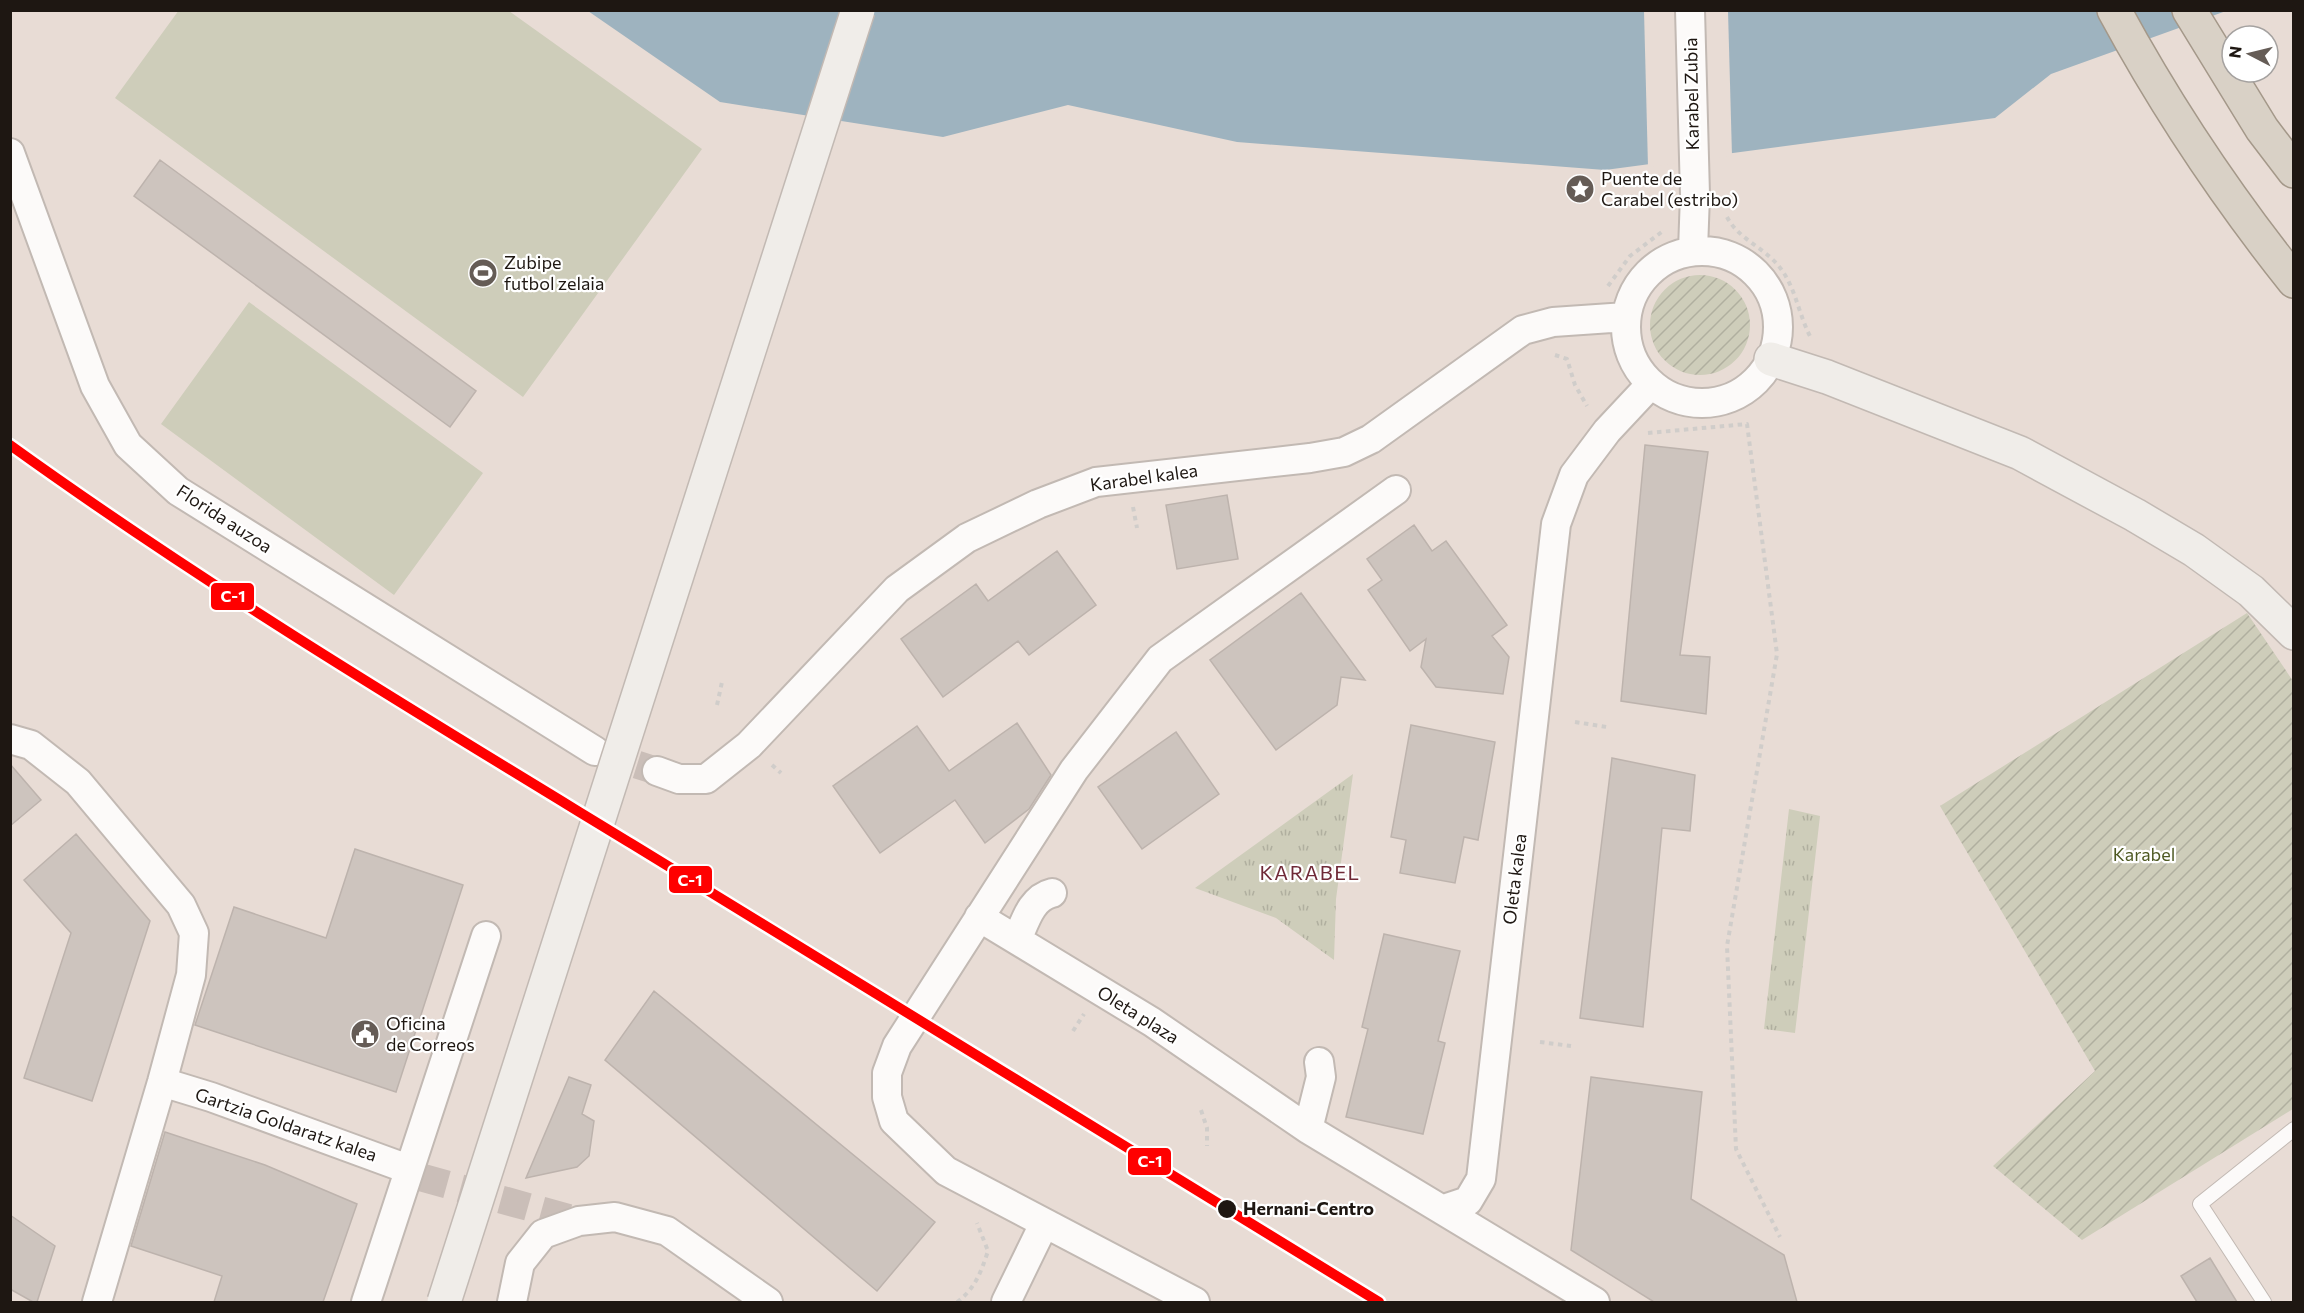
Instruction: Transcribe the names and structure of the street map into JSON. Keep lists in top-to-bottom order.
{
  "streets": {
    "street": [
      "Karabel Zubia",
      "Karabel kalea",
      "Florida auzoa",
      "Oleta kalea",
      "Oleta plaza",
      "Gartzia Goldaratz kalea"
    ]
  },
  "crossings": [
    ["Karabel Zubia", "Karabel kalea"],
    ["Karabel Zubia", "Oleta kalea"],
    ["Karabel kalea", "Oleta kalea"],
    ["Oleta kalea", "Oleta plaza"]
  ],
  "districts": ["KARABEL"],
  "parks": ["Karabel"],
  "places": {
    "place": ["Puente de Carabel (estribo)"],
    "sports": ["Zubipe futbol zelaia"],
    "public building": ["Oficina de Correos"],
    "other": ["Hernani-Centro"]
  },
  "lines": ["transit line C-1"],
  "north": "left"
}
